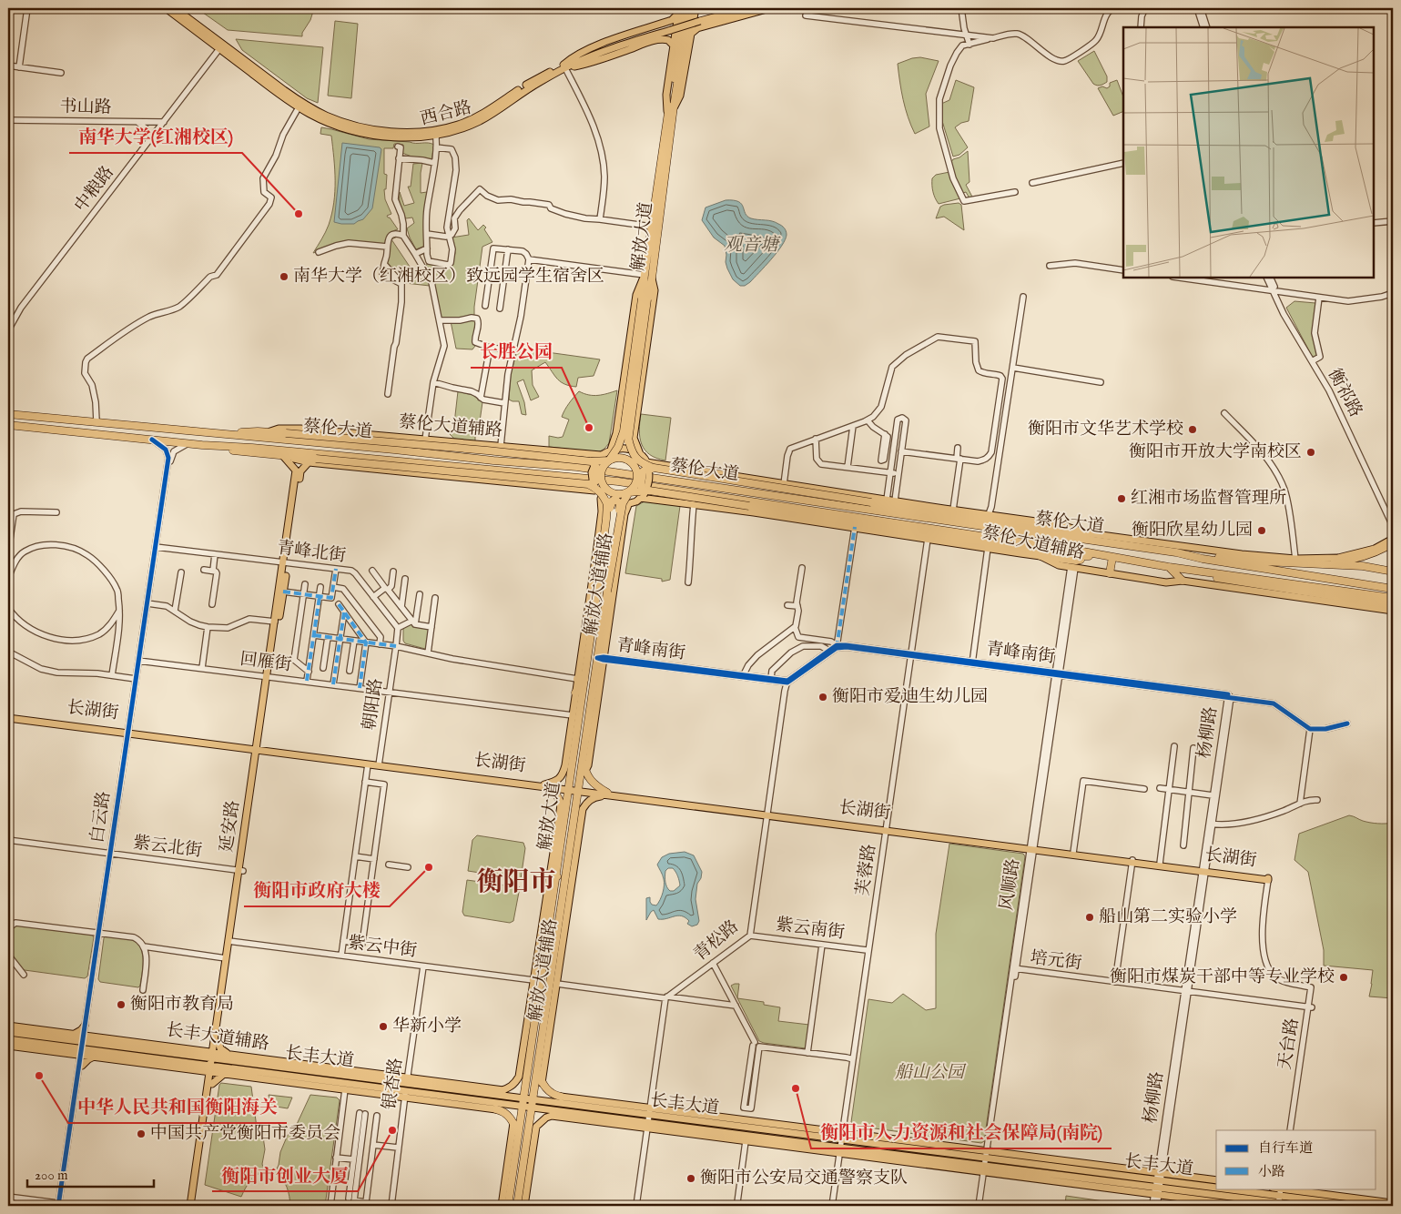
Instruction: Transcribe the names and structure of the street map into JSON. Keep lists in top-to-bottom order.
{
  "streets": {
    "highway": ["解放大道", "蔡伦大道"],
    "main road": [
      "西合路",
      "蔡伦大道辅路",
      "解放大道辅路",
      "长湖街",
      "延安路",
      "长丰大道辅路",
      "长丰大道"
    ],
    "street": [
      "书山路",
      "中粮路",
      "衡祁路",
      "青峰北街",
      "青峰南街",
      "回雁街",
      "朝阳路",
      "杨柳路",
      "白云路",
      "紫云北街",
      "芙蓉路",
      "风顺路",
      "紫云南街",
      "青松路",
      "紫云中街",
      "培元街",
      "天台路",
      "银杏路"
    ]
  },
  "crossings": [
    ["书山路", "中粮路"],
    ["西合路", "中粮路"],
    ["解放大道", "解放大道辅路"],
    ["解放大道", "青峰南街"],
    ["解放大道", "长湖街"],
    ["解放大道", "长丰大道"],
    ["蔡伦大道辅路", "风顺路"],
    ["蔡伦大道", "白云路"],
    ["青峰北街", "白云路"],
    ["青峰北街", "延安路"],
    ["解放大道辅路", "青峰南街"],
    ["解放大道辅路", "长湖街"],
    ["解放大道辅路", "紫云中街"],
    ["解放大道辅路", "长丰大道辅路"],
    ["青峰南街", "杨柳路"],
    ["青峰南街", "芙蓉路"],
    ["青峰南街", "风顺路"],
    ["青峰南街", "青松路"],
    ["回雁街", "朝阳路"],
    ["回雁街", "白云路"],
    ["回雁街", "延安路"],
    ["朝阳路", "长湖街"],
    ["长湖街", "杨柳路"],
    ["长湖街", "白云路"],
    ["长湖街", "延安路"],
    ["长湖街", "芙蓉路"],
    ["长湖街", "风顺路"],
    ["长湖街", "青松路"],
    ["长湖街", "天台路"],
    ["杨柳路", "培元街"],
    ["杨柳路", "长丰大道"],
    ["白云路", "紫云北街"],
    ["白云路", "长丰大道辅路"],
    ["白云路", "长丰大道"],
    ["延安路", "紫云北街"],
    ["延安路", "紫云中街"],
    ["延安路", "长丰大道辅路"],
    ["延安路", "长丰大道"],
    ["芙蓉路", "长丰大道"],
    ["风顺路", "培元街"],
    ["风顺路", "长丰大道"],
    ["紫云南街", "青松路"],
    ["紫云中街", "银杏路"],
    ["培元街", "天台路"],
    ["长丰大道辅路", "长丰大道"],
    ["长丰大道辅路", "银杏路"],
    ["长丰大道", "银杏路"]
  ],
  "districts": ["衡阳市"],
  "water": ["观音塘"],
  "parks": ["船山公园"],
  "places": [
    "南华大学(红湘校区)",
    "南华大学（红湘校区）致远园学生宿舍区",
    "长胜公园",
    "衡阳市文华艺术学校",
    "衡阳市开放大学南校区",
    "红湘市场监督管理所",
    "衡阳欣星幼儿园",
    "衡阳市爱迪生幼儿园",
    "衡阳市政府大楼",
    "船山第二实验小学",
    "衡阳市煤炭干部中等专业学校",
    "衡阳市教育局",
    "华新小学",
    "中华人民共和国衡阳海关",
    "衡阳市人力资源和社会保障局(南院)",
    "衡阳市创业大厦",
    "中国共产党衡阳市委员会",
    "衡阳市公安局交通警察支队"
  ],
  "legend": ["自行车道", "小路"],
  "scale_bar": "200 m"
}
